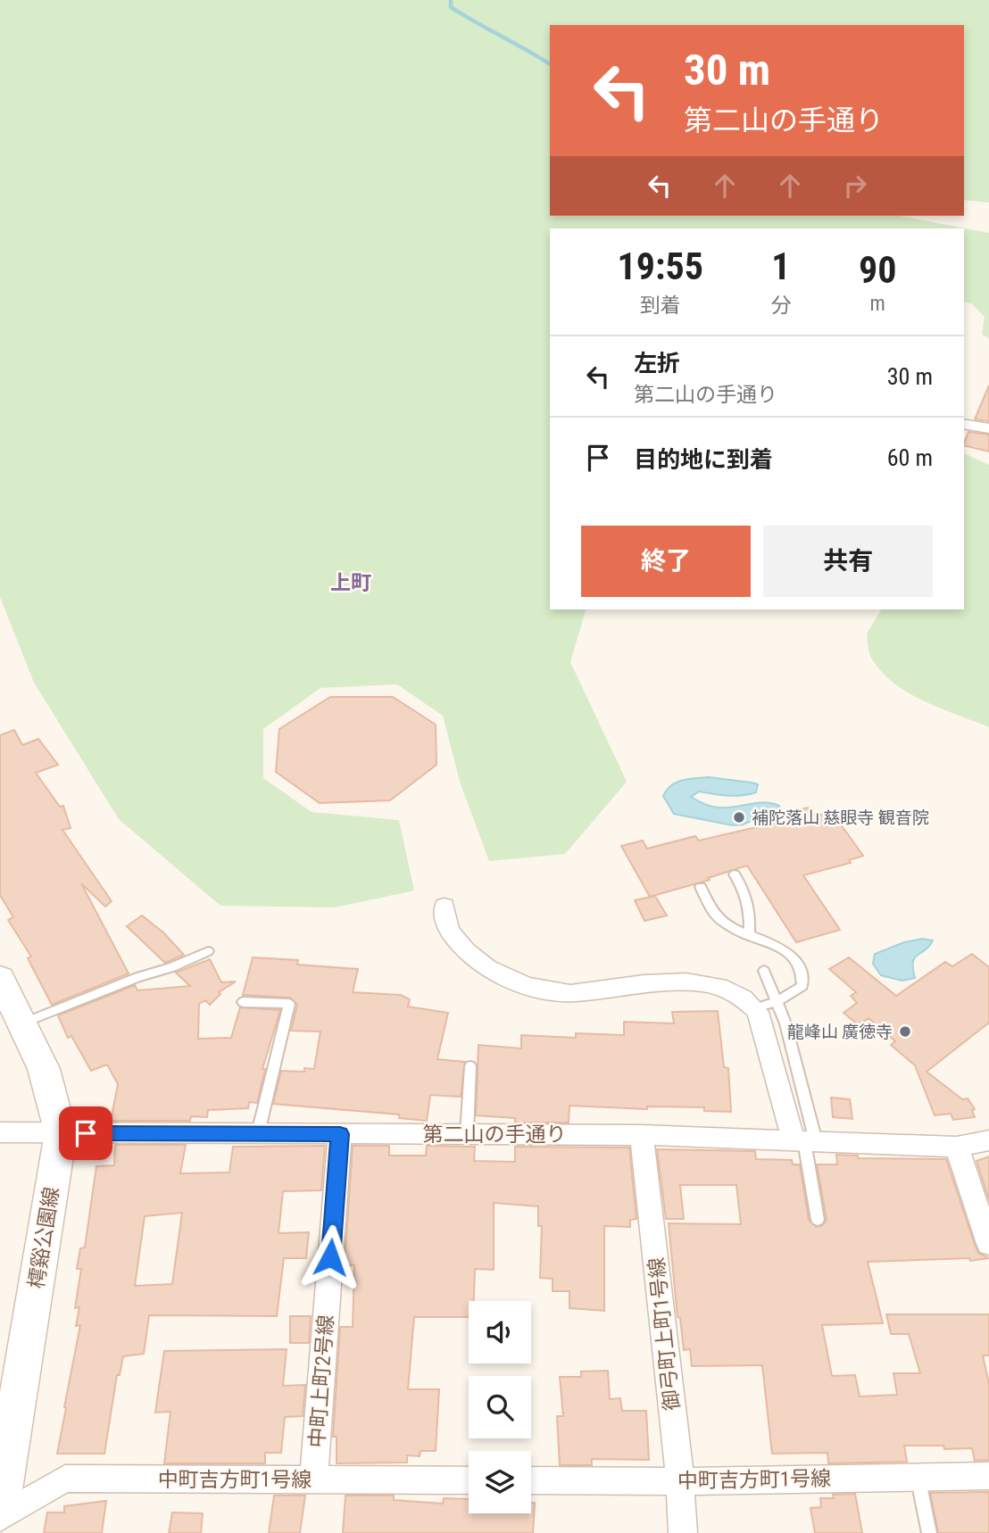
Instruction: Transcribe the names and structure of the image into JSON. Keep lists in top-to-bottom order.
{
  "streets": {
    "main road": ["樗谿公園線"],
    "street": [
      "第二山の手通り",
      "御弓町上町1号線",
      "中町上町2号線",
      "中町吉方町1号線"
    ]
  },
  "crossings": [
    ["第二山の手通り", "樗谿公園線"],
    ["第二山の手通り", "御弓町上町1号線"],
    ["第二山の手通り", "中町上町2号線"],
    ["御弓町上町1号線", "中町吉方町1号線"],
    ["中町上町2号線", "中町吉方町1号線"]
  ],
  "districts": ["上町"],
  "places": ["補陀落山 慈眼寺 観音院", "龍峰山 廣徳寺"],
  "page": {
    "turn": ["30 m", "第二山の手通り"],
    "eta": [
      "19:55",
      "到着",
      "1",
      "分",
      "90",
      "m"
    ],
    "list": [
      {
        "name": "左折",
        "note": "第二山の手通り",
        "value": "30 m"
      },
      {
        "name": "目的地に到着",
        "value": "60 m"
      }
    ],
    "buttons": ["終了", "共有"]
  }
}
